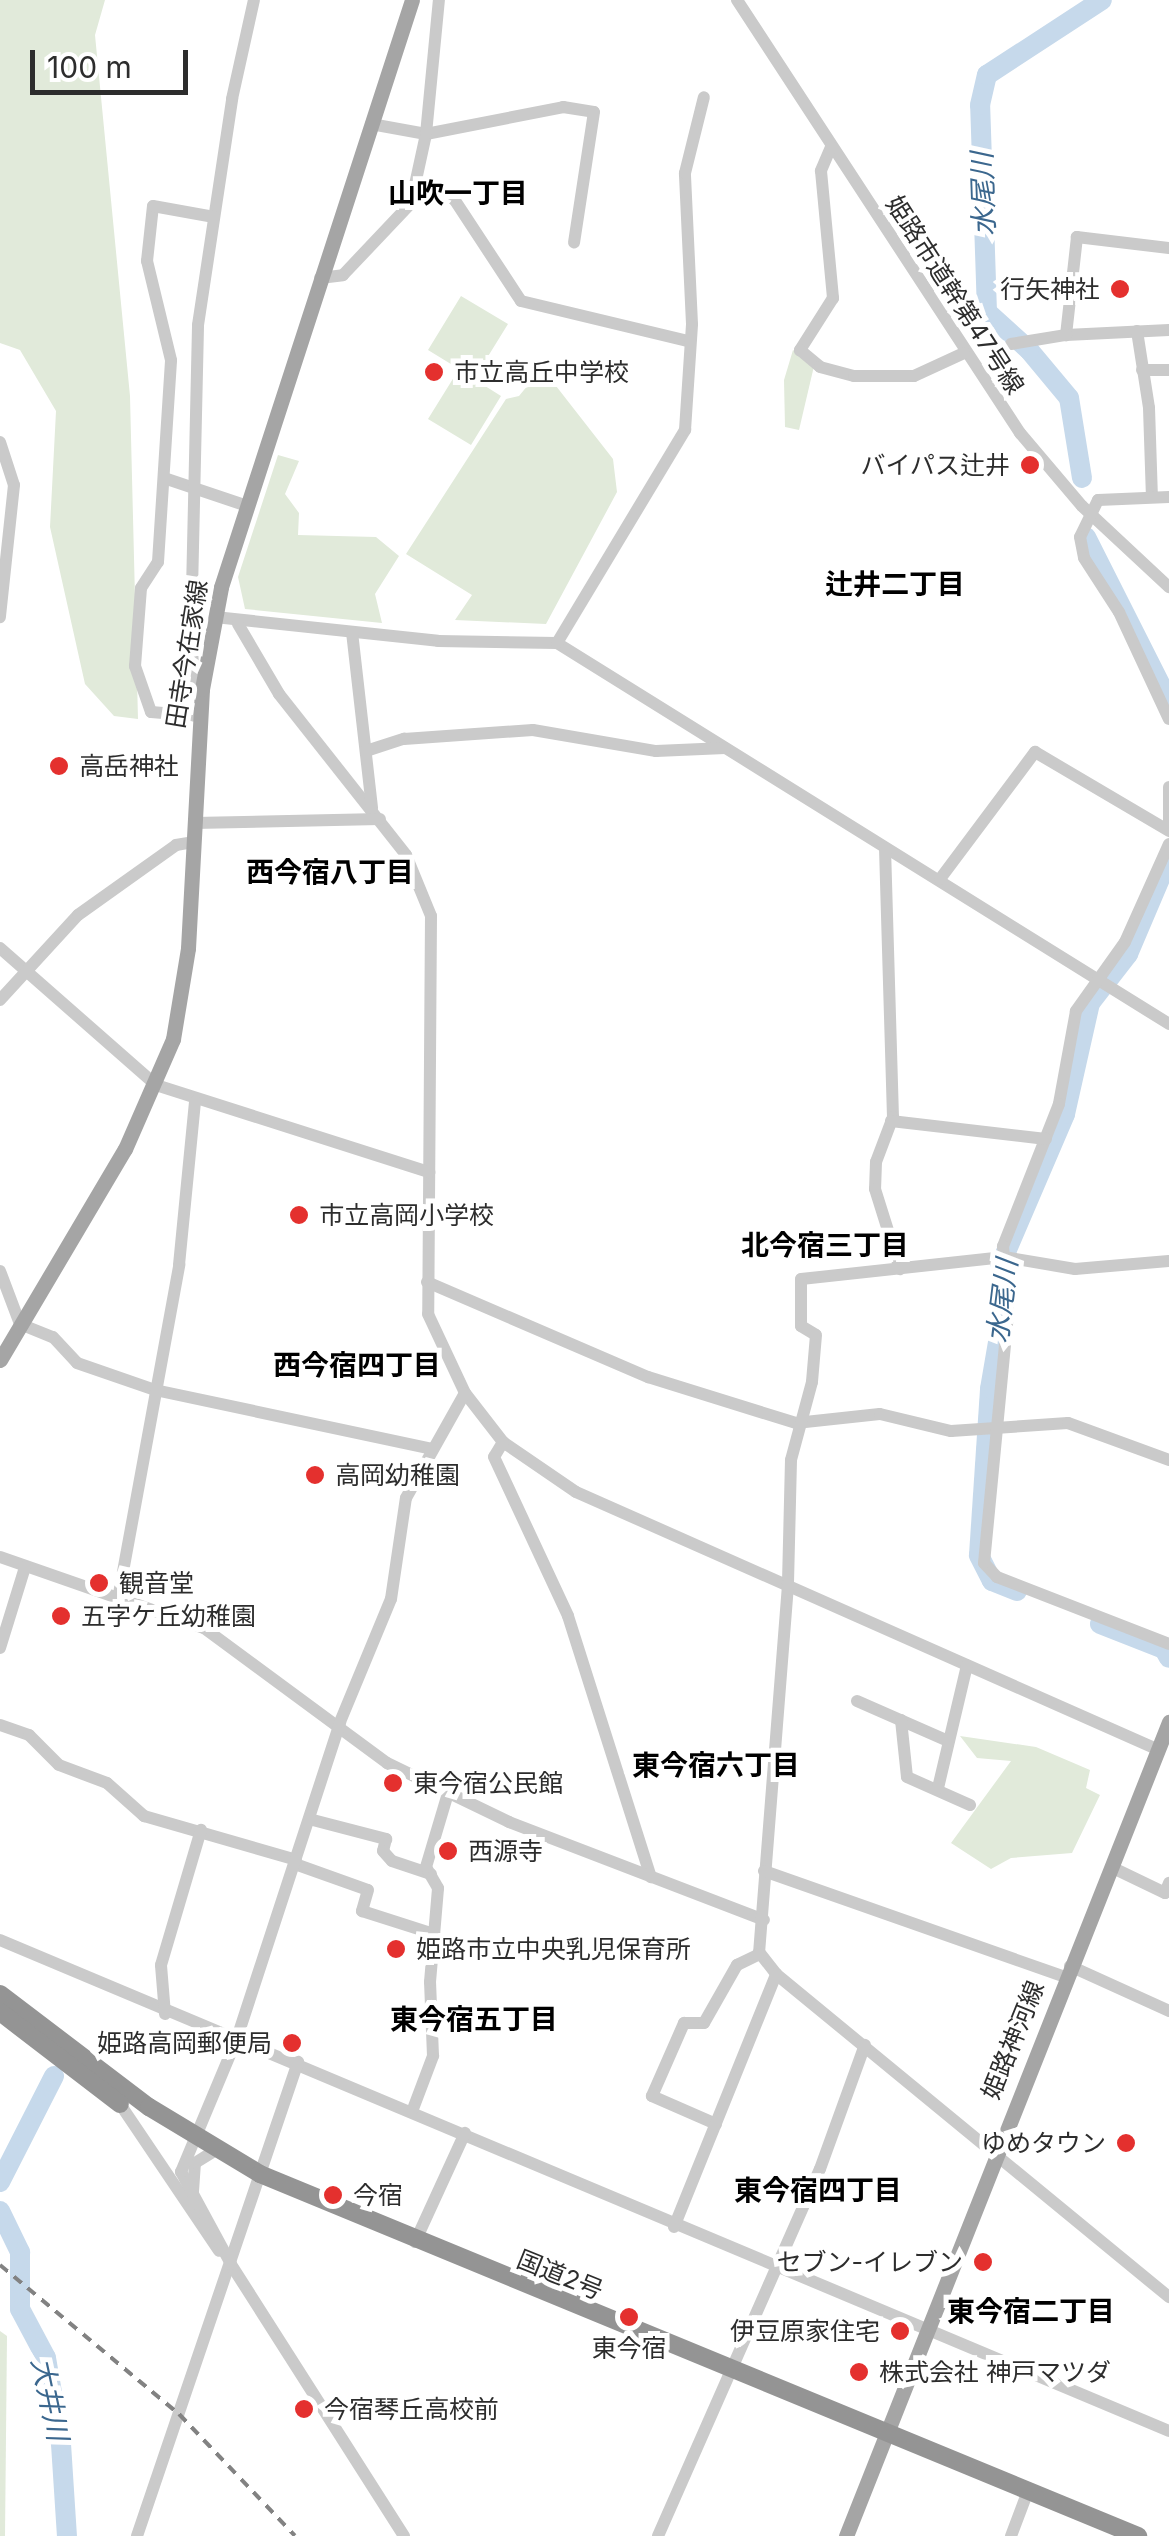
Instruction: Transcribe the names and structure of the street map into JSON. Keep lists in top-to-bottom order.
{
  "streets": {
    "highway": ["国道2号"],
    "main road": ["田寺今在家線", "姫路神河線"],
    "street": ["姫路市道幹第47号線"]
  },
  "crossings": [
    ["姫路神河線", "国道2号"]
  ],
  "districts": [
    "山吹一丁目",
    "辻井二丁目",
    "西今宿八丁目",
    "北今宿三丁目",
    "西今宿四丁目",
    "東今宿六丁目",
    "東今宿五丁目",
    "東今宿四丁目",
    "東今宿二丁目"
  ],
  "water": ["水尾川", "大井川"],
  "places": [
    "行矢神社",
    "市立高丘中学校",
    "バイパス辻井",
    "高岳神社",
    "市立高岡小学校",
    "高岡幼稚園",
    "観音堂",
    "五字ケ丘幼稚園",
    "東今宿公民館",
    "西源寺",
    "姫路市立中央乳児保育所",
    "姫路高岡郵便局",
    "ゆめタウン",
    "今宿",
    "セブン-イレブン",
    "東今宿",
    "伊豆原家住宅",
    "株式会社 神戸マツダ",
    "今宿琴丘高校前"
  ],
  "scale_bar": "100 m"
}
